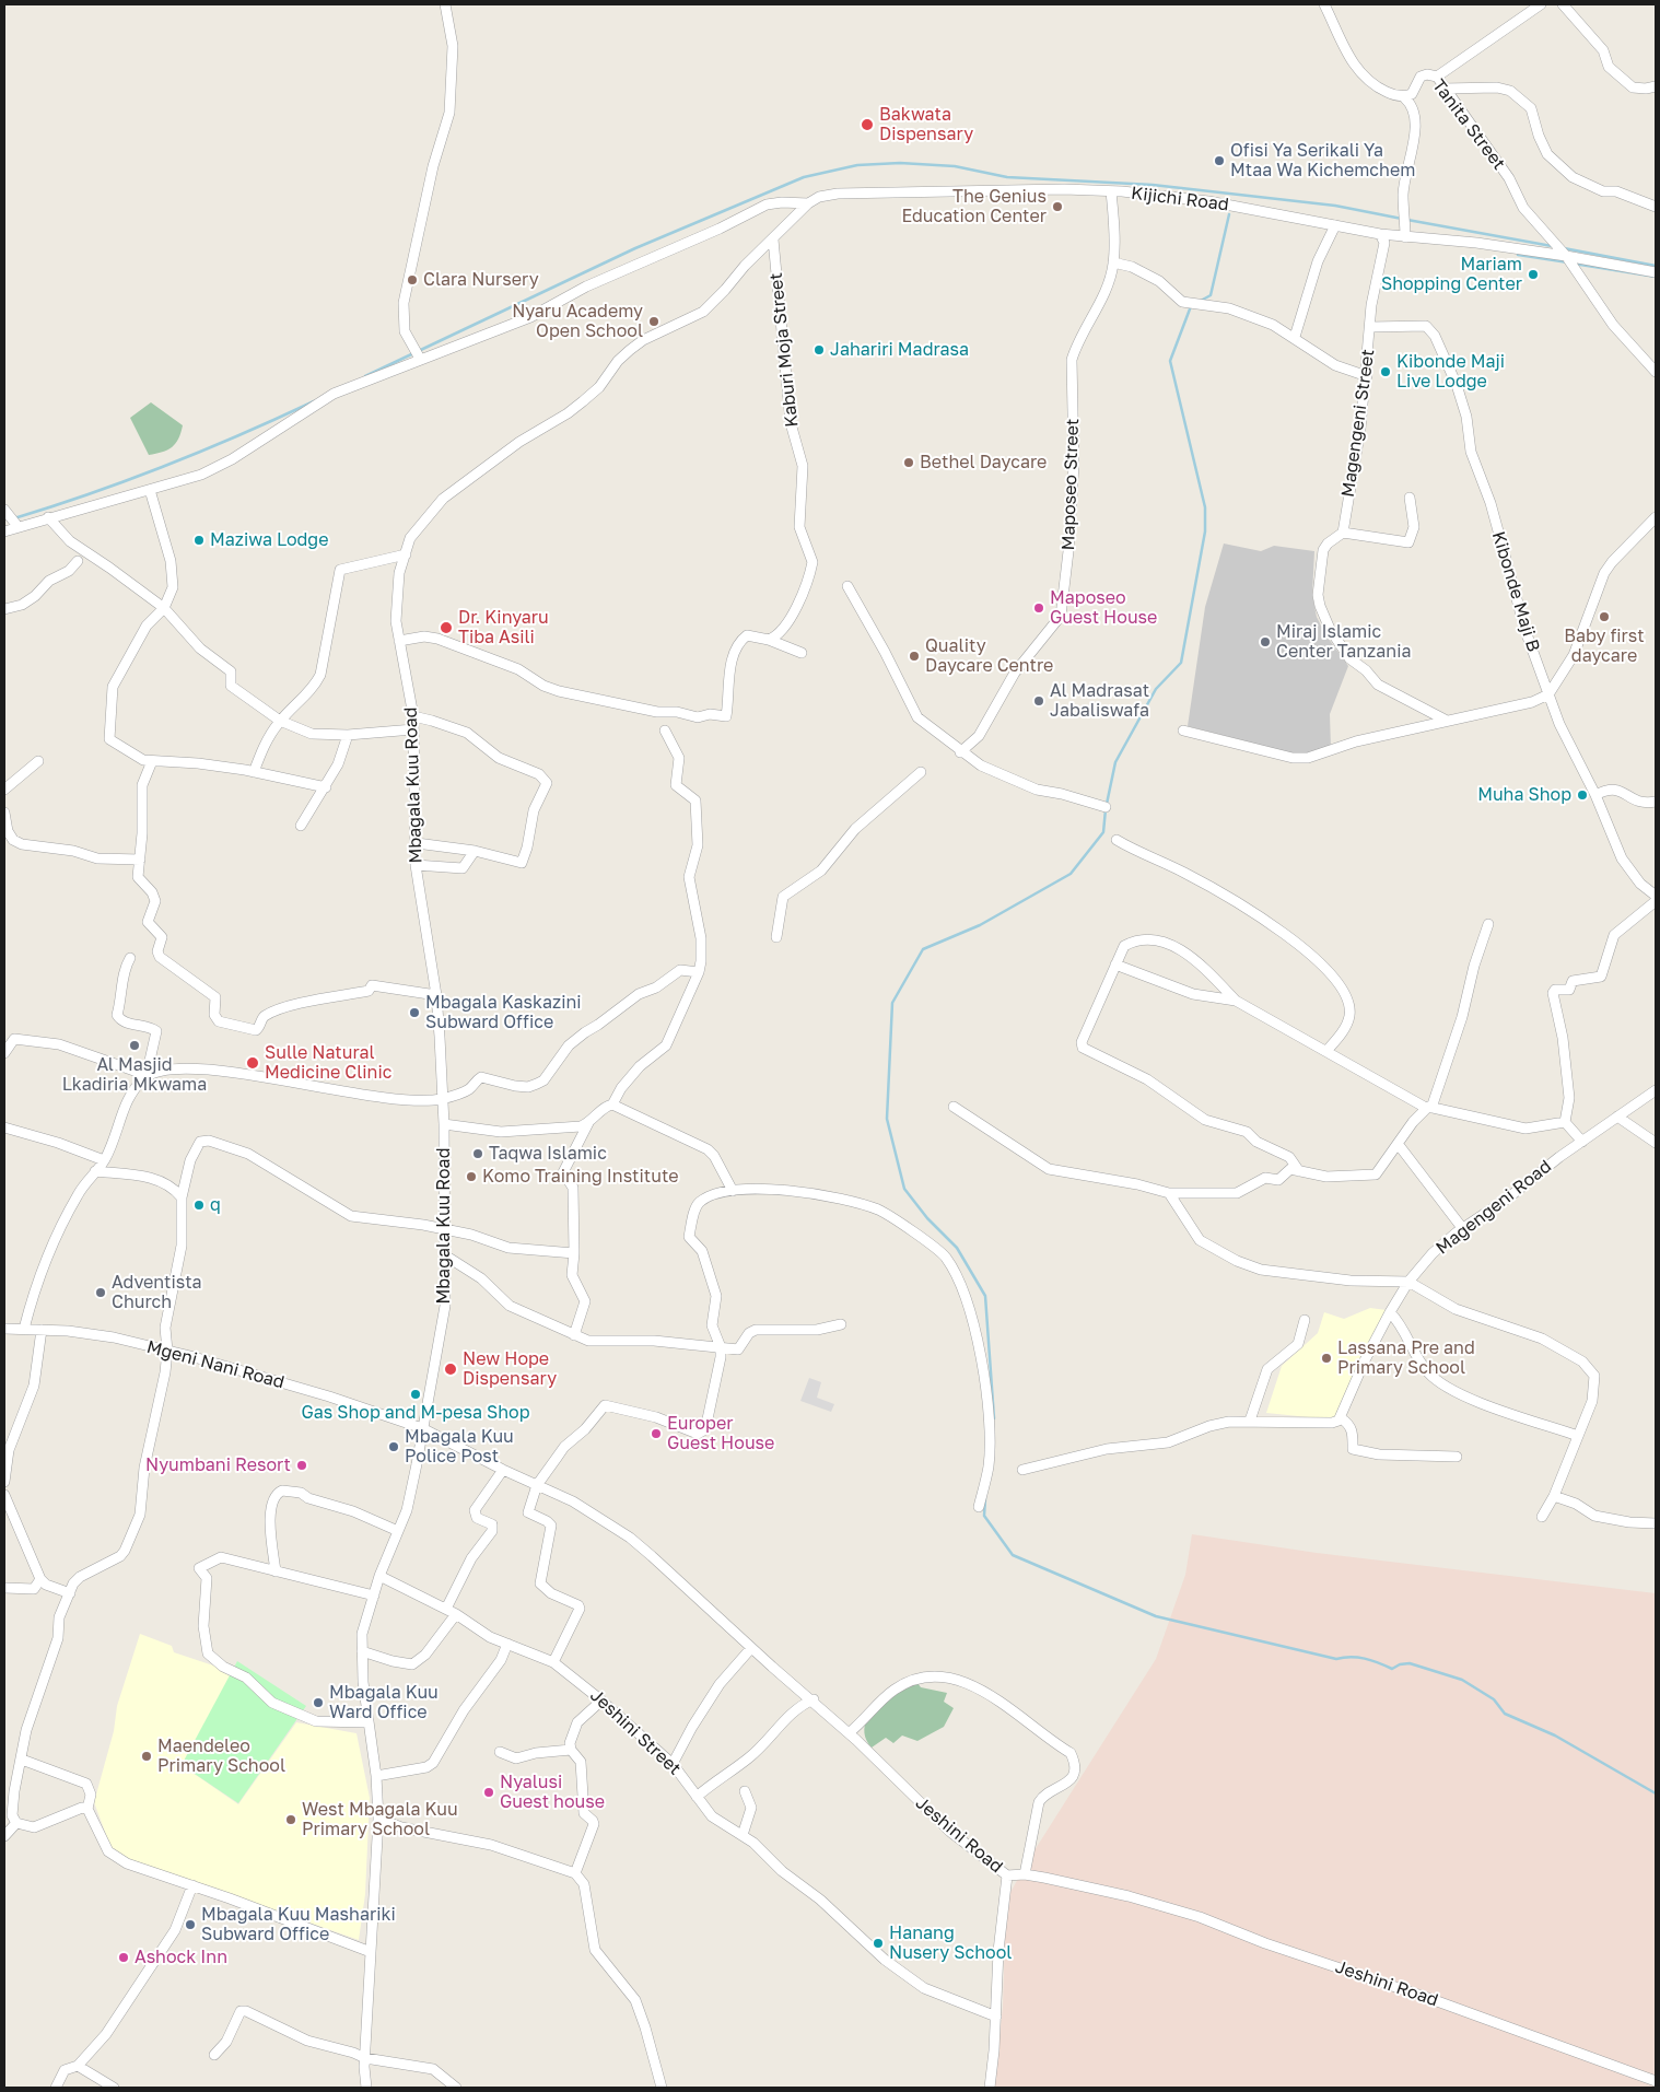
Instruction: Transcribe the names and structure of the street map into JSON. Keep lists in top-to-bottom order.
{
  "streets": {
    "street": [
      "Tanita Street",
      "Kijichi Road",
      "Kaburi Moja Street",
      "Magengeni Street",
      "Maposeo Street",
      "Kibonde Maji B",
      "Mbagala Kuu Road",
      "Magengeni Road",
      "Mgeni Nani Road",
      "Jeshini Street",
      "Jeshini Road"
    ]
  },
  "crossings": [
    ["Tanita Street", "Kijichi Road"],
    ["Kijichi Road", "Magengeni Street"],
    ["Kijichi Road", "Maposeo Street"],
    ["Kijichi Road", "Mbagala Kuu Road"],
    ["Kaburi Moja Street", "Mbagala Kuu Road"],
    ["Magengeni Street", "Kibonde Maji B"],
    ["Mbagala Kuu Road", "Mgeni Nani Road"],
    ["Mbagala Kuu Road", "Jeshini Street"],
    ["Mbagala Kuu Road", "Jeshini Road"],
    ["Mgeni Nani Road", "Jeshini Road"]
  ],
  "places": [
    "Bakwata Dispensary",
    "Ofisi Ya Serikali Ya Mtaa Wa Kichemchem",
    "The Genius Education Center",
    "Mariam Shopping Center",
    "Clara Nursery",
    "Nyaru Academy Open School",
    "Jahariri Madrasa",
    "Kibonde Maji Live Lodge",
    "Bethel Daycare",
    "Maziwa Lodge",
    "Maposeo Guest House",
    "Baby first daycare",
    "Dr. Kinyaru Tiba Asili",
    "Miraj Islamic Center Tanzania",
    "Quality Daycare Centre",
    "Al Madrasat Jabaliswafa",
    "Muha Shop",
    "Mbagala Kaskazini Subward Office",
    "Al Masjid Lkadiria Mkwama",
    "Sulle Natural Medicine Clinic",
    "Taqwa Islamic",
    "Komo Training Institute",
    "q",
    "Adventista Church",
    "Lassana Pre and Primary School",
    "New Hope Dispensary",
    "Gas Shop and M-pesa Shop",
    "Europer Guest House",
    "Mbagala Kuu Police Post",
    "Nyumbani Resort",
    "Mbagala Kuu Ward Office",
    "Maendeleo Primary School",
    "Nyalusi Guest house",
    "West Mbagala Kuu Primary School",
    "Mbagala Kuu Mashariki Subward Office",
    "Hanang Nusery School",
    "Ashock Inn"
  ]
}
